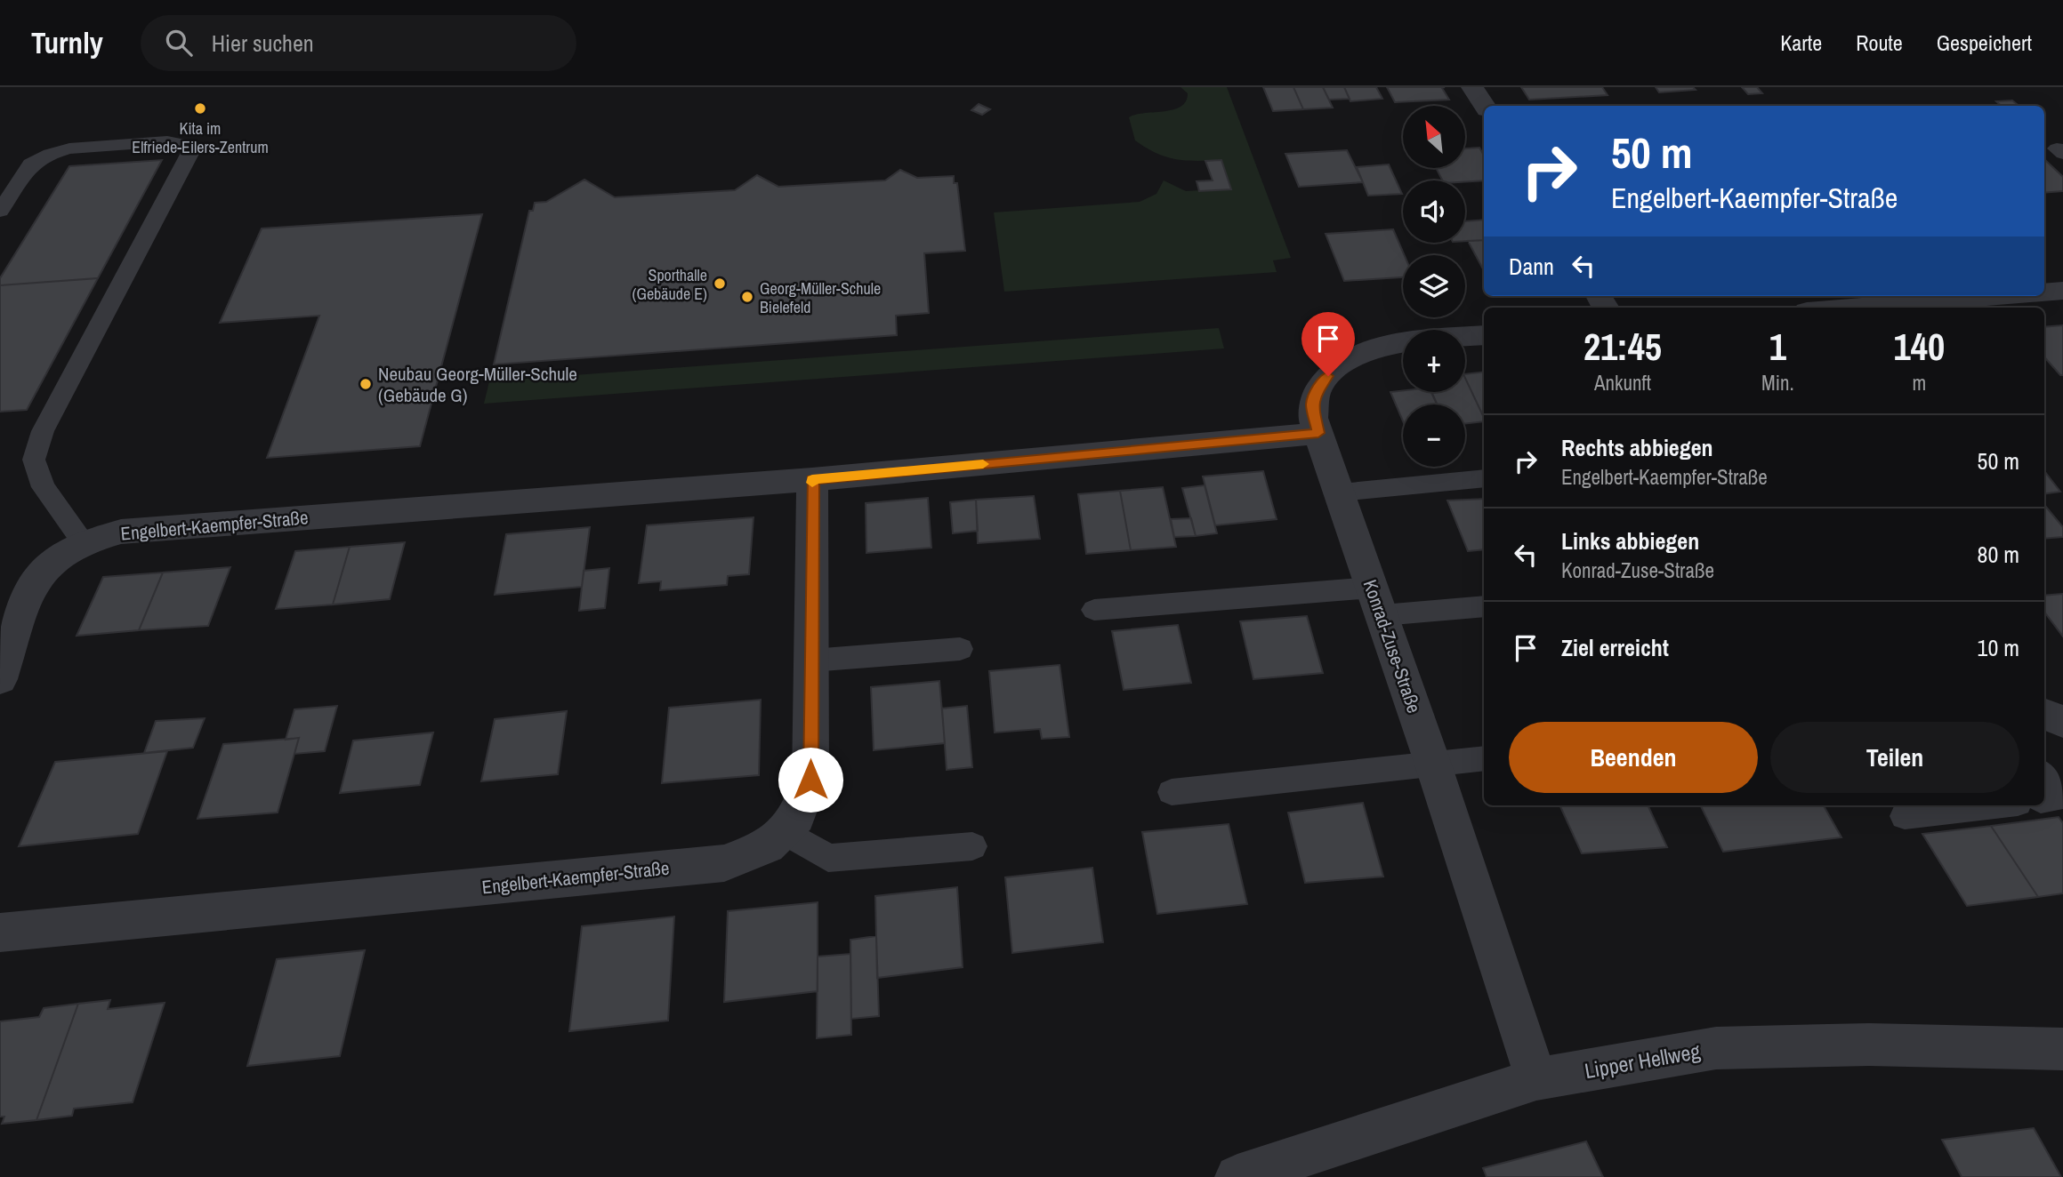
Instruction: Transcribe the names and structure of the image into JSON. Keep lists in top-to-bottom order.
{
  "streets": {
    "street": ["Engelbert-Kaempfer-Straße", "Konrad-Zuse-Straße", "Lipper Hellweg"]
  },
  "crossings": [
    ["Engelbert-Kaempfer-Straße", "Konrad-Zuse-Straße"],
    ["Konrad-Zuse-Straße", "Lipper Hellweg"]
  ],
  "places": [
    "Kita im Elfriede-Eilers-Zentrum",
    "Sporthalle (Gebäude E)",
    "Georg-Müller-Schule Bielefeld",
    "Neubau Georg-Müller-Schule (Gebäude G)"
  ],
  "north": "top left",
  "page": {
    "header": "Turnly",
    "search": "Hier suchen",
    "nav": ["Karte", "Route", "Gespeichert"],
    "map_buttons": ["+", "−"],
    "turn": ["50 m", "Engelbert-Kaempfer-Straße"],
    "then": "Dann",
    "eta": [
      "21:45",
      "Ankunft",
      "1",
      "Min.",
      "140",
      "m"
    ],
    "list": [
      {
        "name": "Rechts abbiegen",
        "note": "Engelbert-Kaempfer-Straße",
        "value": "50 m"
      },
      {
        "name": "Links abbiegen",
        "note": "Konrad-Zuse-Straße",
        "value": "80 m"
      },
      {
        "name": "Ziel erreicht",
        "value": "10 m"
      }
    ],
    "buttons": ["Beenden", "Teilen"]
  }
}
